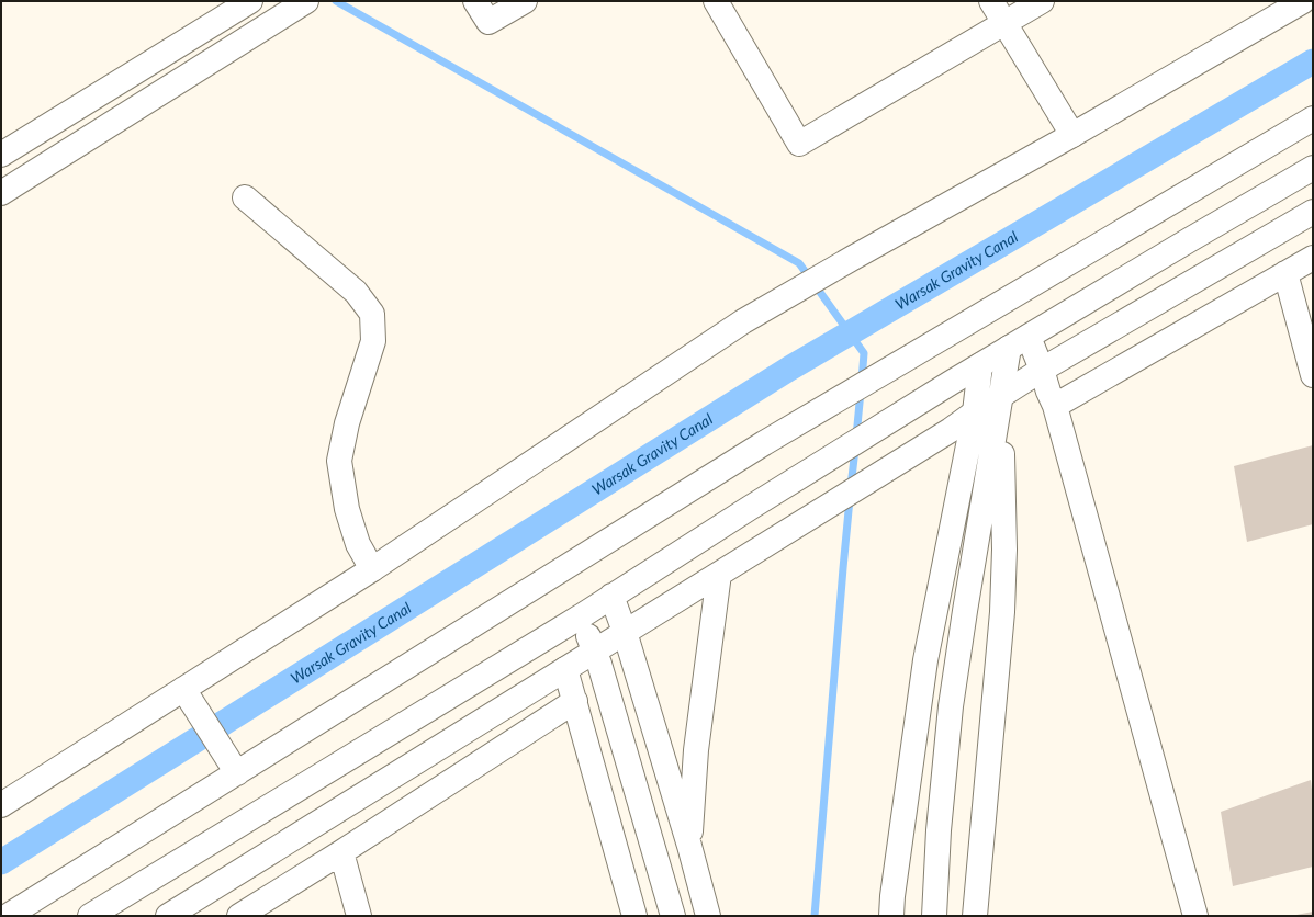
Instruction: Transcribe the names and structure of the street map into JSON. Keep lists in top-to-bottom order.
{
  "water": ["Warsak Gravity Canal"]
}
